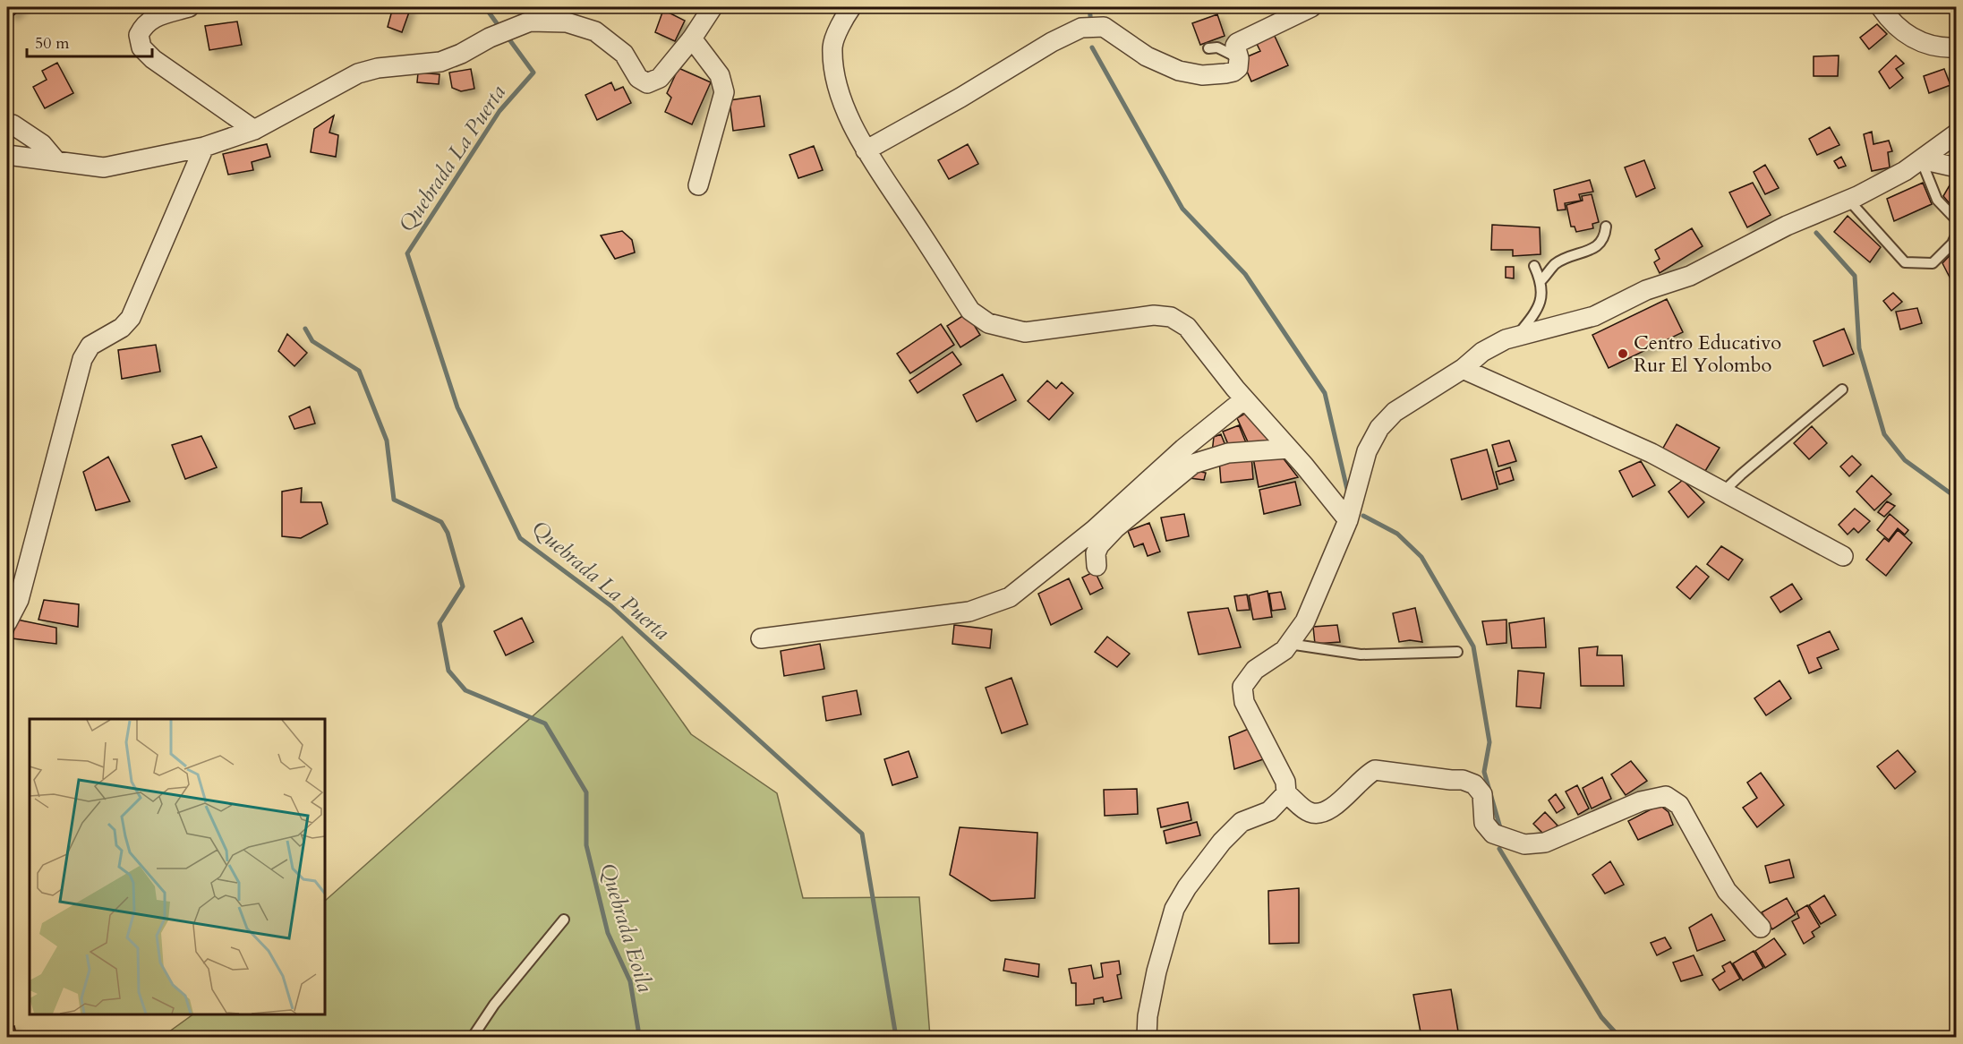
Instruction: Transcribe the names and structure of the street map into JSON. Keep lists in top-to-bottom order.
{
  "water": ["Quebrada La Puerta", "Quebrada Eoila"],
  "places": ["Centro Educativo Rur El Yolombo"],
  "scale_bar": "50 m"
}
